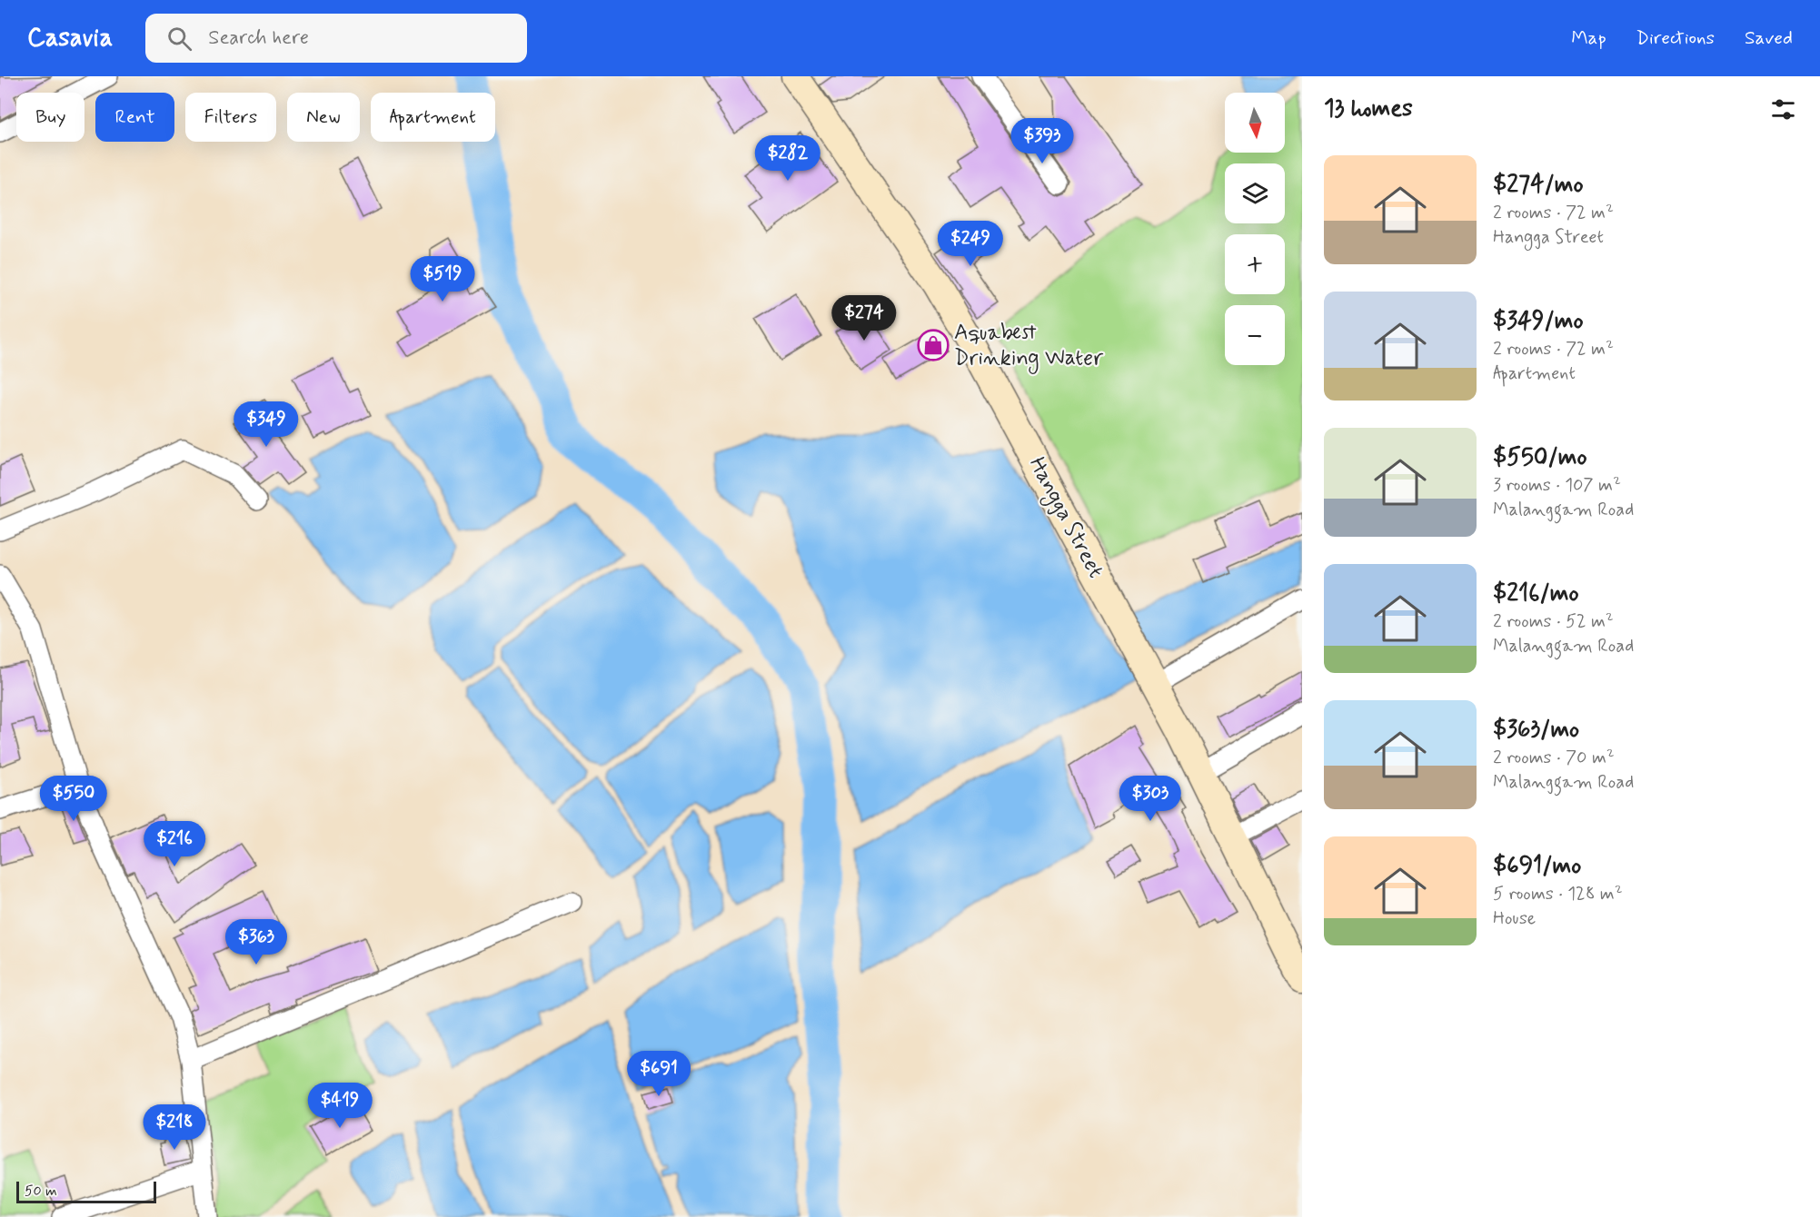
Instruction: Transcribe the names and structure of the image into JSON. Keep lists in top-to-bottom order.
{
  "streets": {
    "street": ["Hangga Street"]
  },
  "places": {
    "shop": ["Aquabest Drinking Water"]
  },
  "scale_bar": "50 m",
  "north": "bottom",
  "page": {
    "header": "Casavia",
    "search": "Search here",
    "nav": ["Map", "Directions", "Saved"],
    "heading": "13 homes",
    "map_buttons": ["+", "−"],
    "chip": [
      "Buy",
      "Rent",
      "Filters",
      "New",
      "Apartment"
    ],
    "price": [
      "$393",
      "$282",
      "$249",
      "$519",
      "$274",
      "$349",
      "$550",
      "$303",
      "$216",
      "$363",
      "$691",
      "$419",
      "$218"
    ],
    "list": [
      {
        "name": "$274/mo",
        "note": "2 rooms · 72 m² · Hangga Street"
      },
      {
        "name": "$349/mo",
        "note": "2 rooms · 72 m² · Apartment"
      },
      {
        "name": "$550/mo",
        "note": "3 rooms · 107 m² · Malanggam Road"
      },
      {
        "name": "$216/mo",
        "note": "2 rooms · 52 m² · Malanggam Road"
      },
      {
        "name": "$363/mo",
        "note": "2 rooms · 70 m² · Malanggam Road"
      },
      {
        "name": "$691/mo",
        "note": "5 rooms · 128 m² · House"
      }
    ],
    "scale": "50 m"
  }
}
